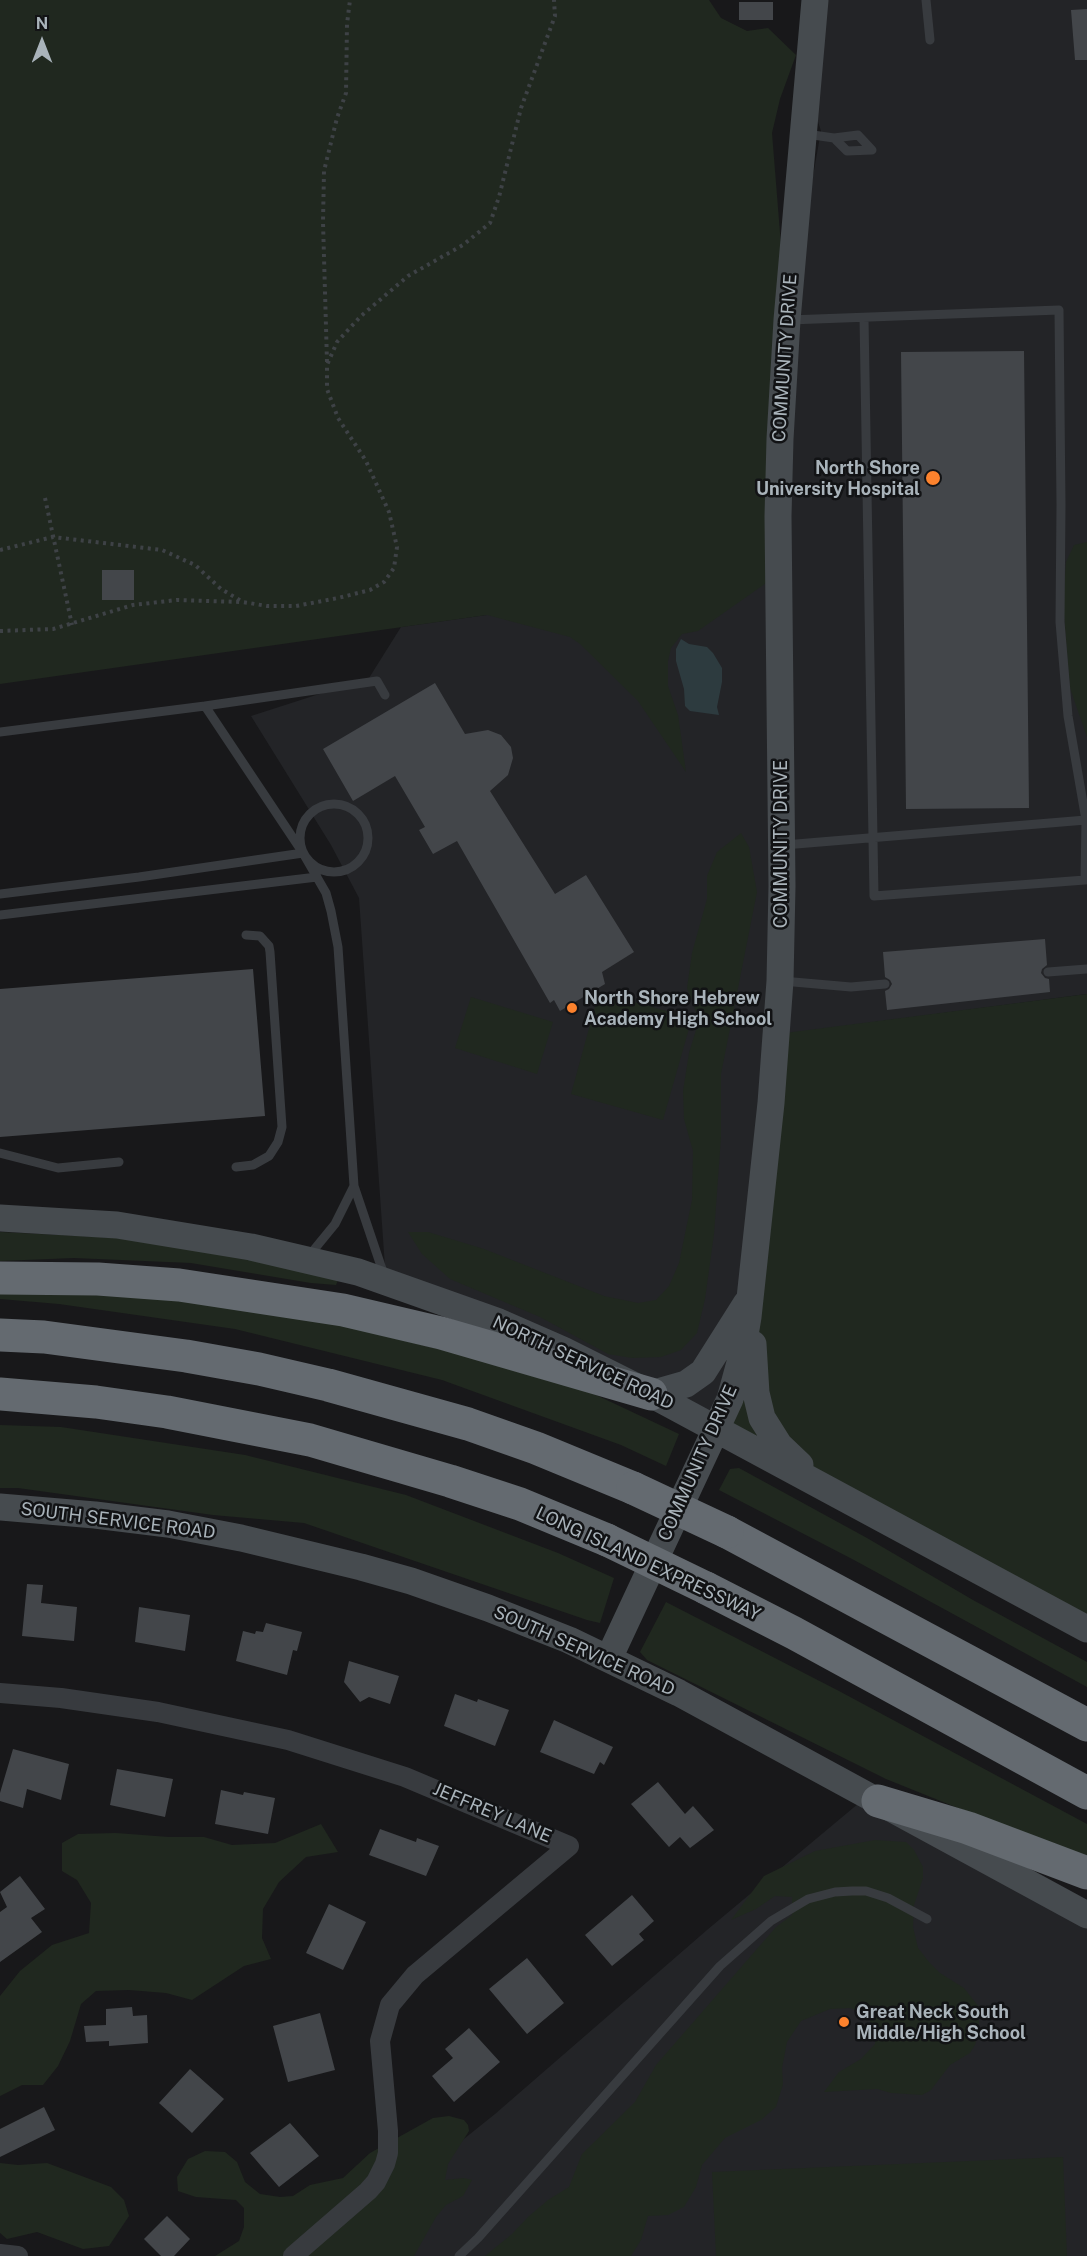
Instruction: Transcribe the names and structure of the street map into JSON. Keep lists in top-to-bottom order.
{
  "streets": {
    "highway": ["LONG ISLAND EXPRESSWAY"],
    "main road": ["COMMUNITY DRIVE", "NORTH SERVICE ROAD", "SOUTH SERVICE ROAD"],
    "street": ["JEFFREY LANE"]
  },
  "crossings": [
    ["COMMUNITY DRIVE", "NORTH SERVICE ROAD"],
    ["COMMUNITY DRIVE", "SOUTH SERVICE ROAD"]
  ],
  "places": ["North Shore University Hospital", "North Shore Hebrew Academy High School", "Great Neck South Middle/High School"],
  "north": "top"
}
